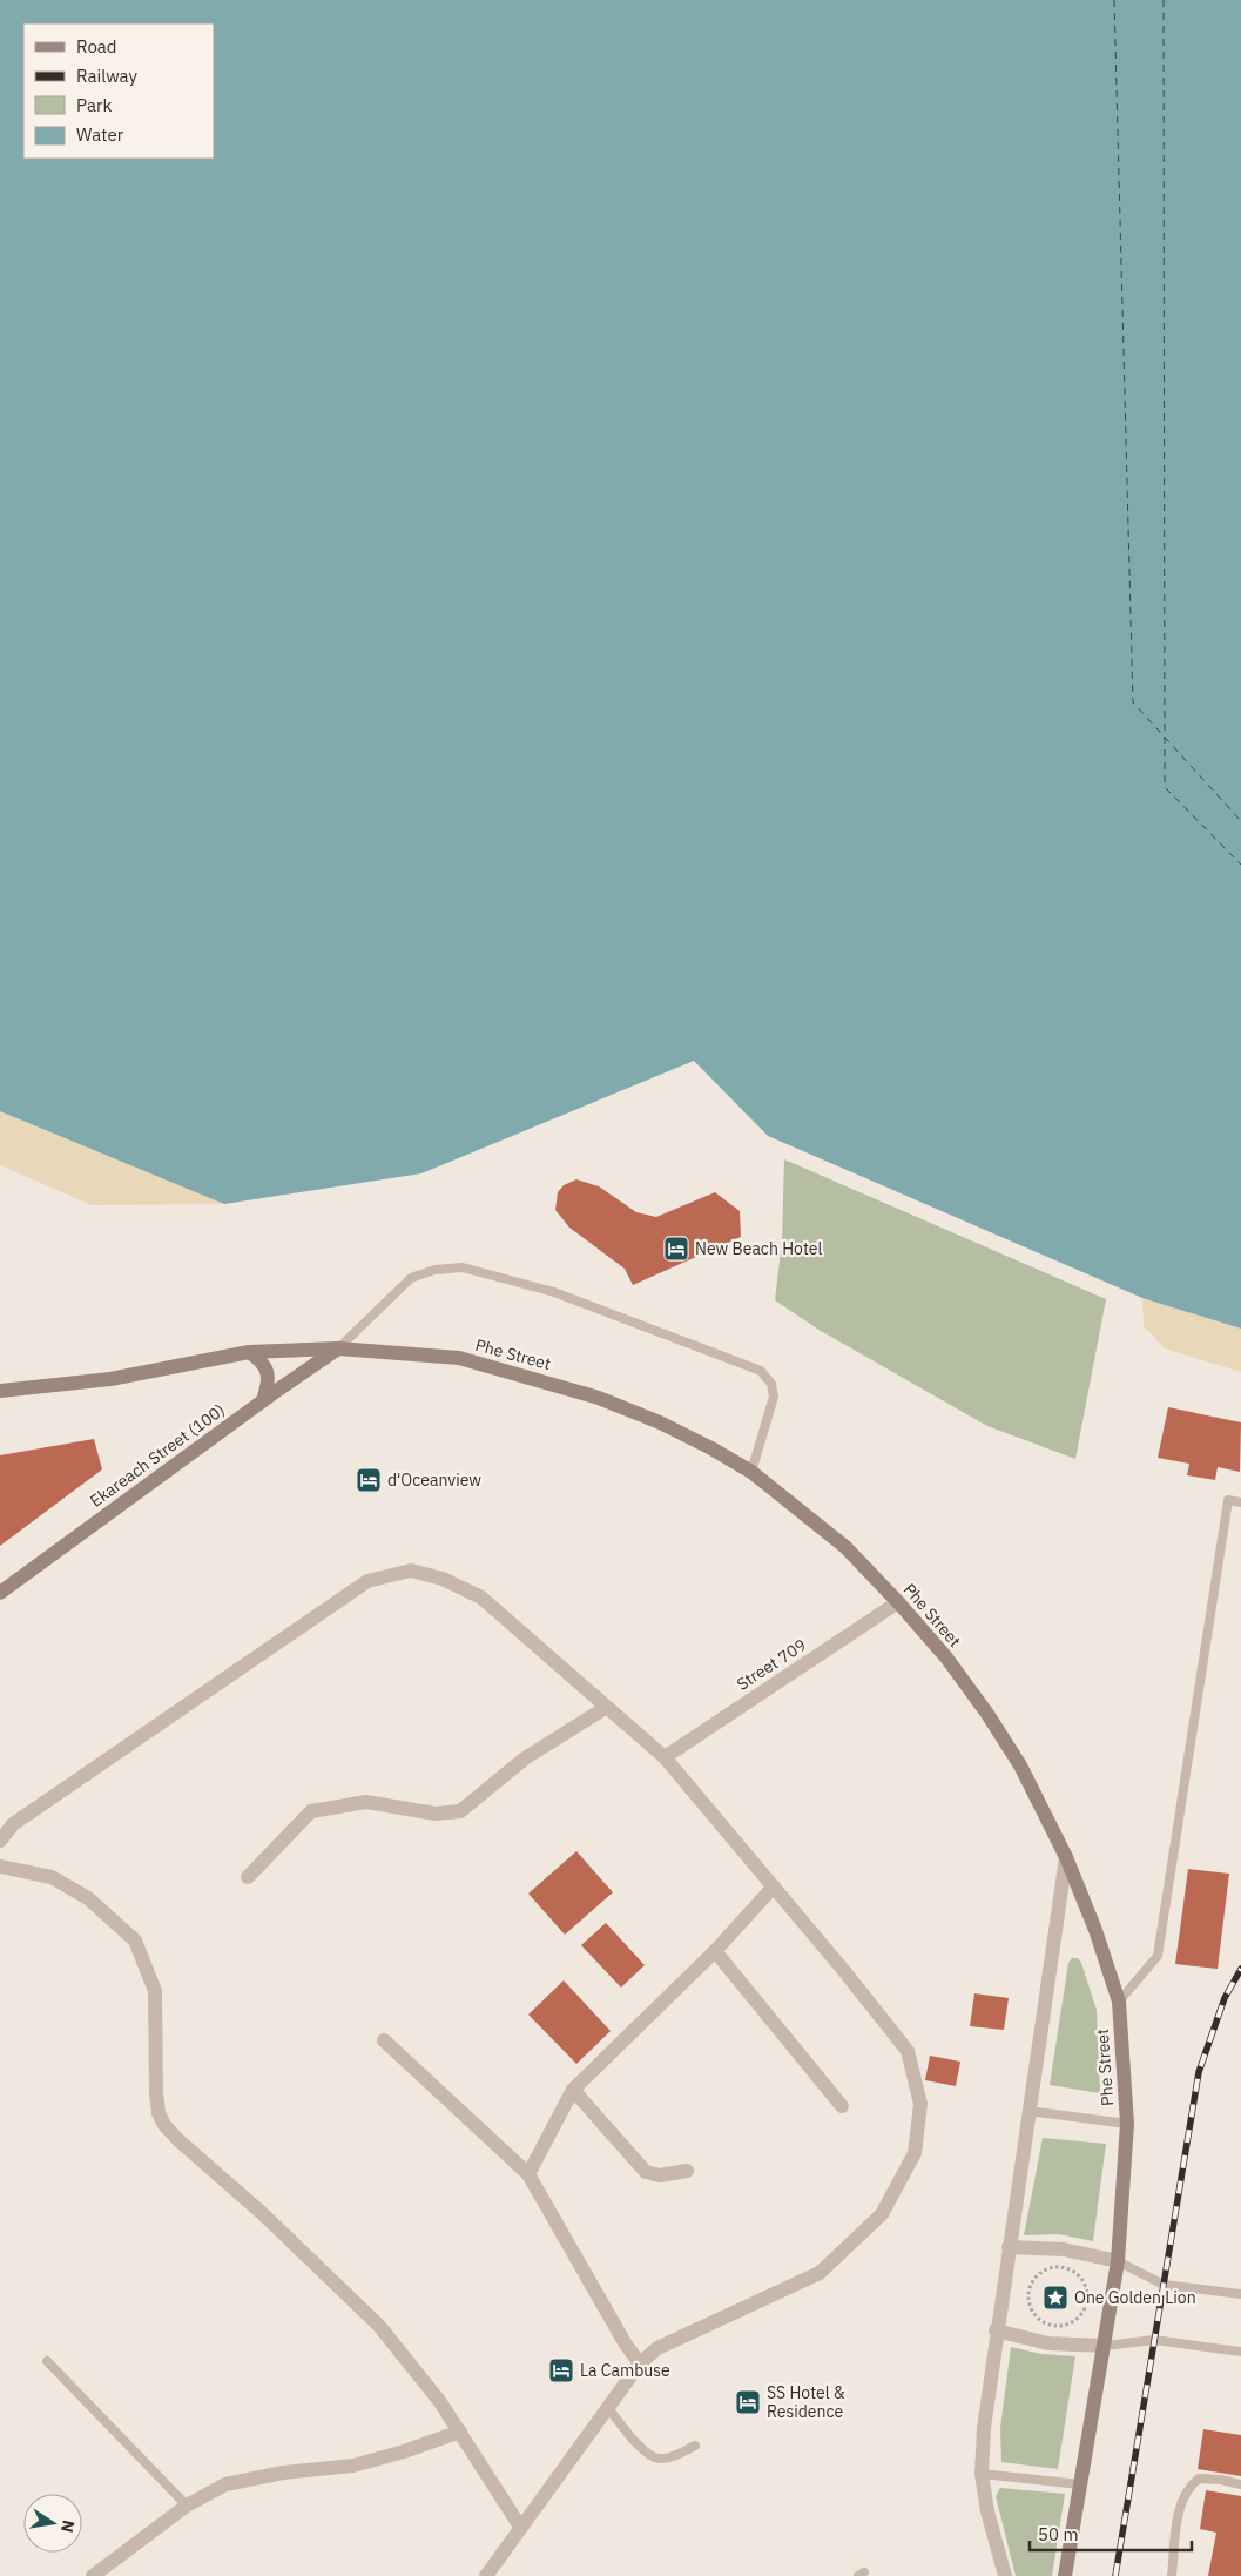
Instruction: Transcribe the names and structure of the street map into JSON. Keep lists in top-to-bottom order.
{
  "streets": {
    "street": ["Phe Street", "Ekareach Street (100)", "Street 709"]
  },
  "crossings": [
    ["Phe Street", "Ekareach Street (100)"],
    ["Phe Street", "Street 709"]
  ],
  "places": {
    "hotel": [
      "New Beach Hotel",
      "d'Oceanview",
      "La Cambuse",
      "SS Hotel & Residence"
    ],
    "place": ["One Golden Lion"]
  },
  "legend": [
    "Road",
    "Railway",
    "Park",
    "Water"
  ],
  "scale_bar": "50 m",
  "north": "right"
}
